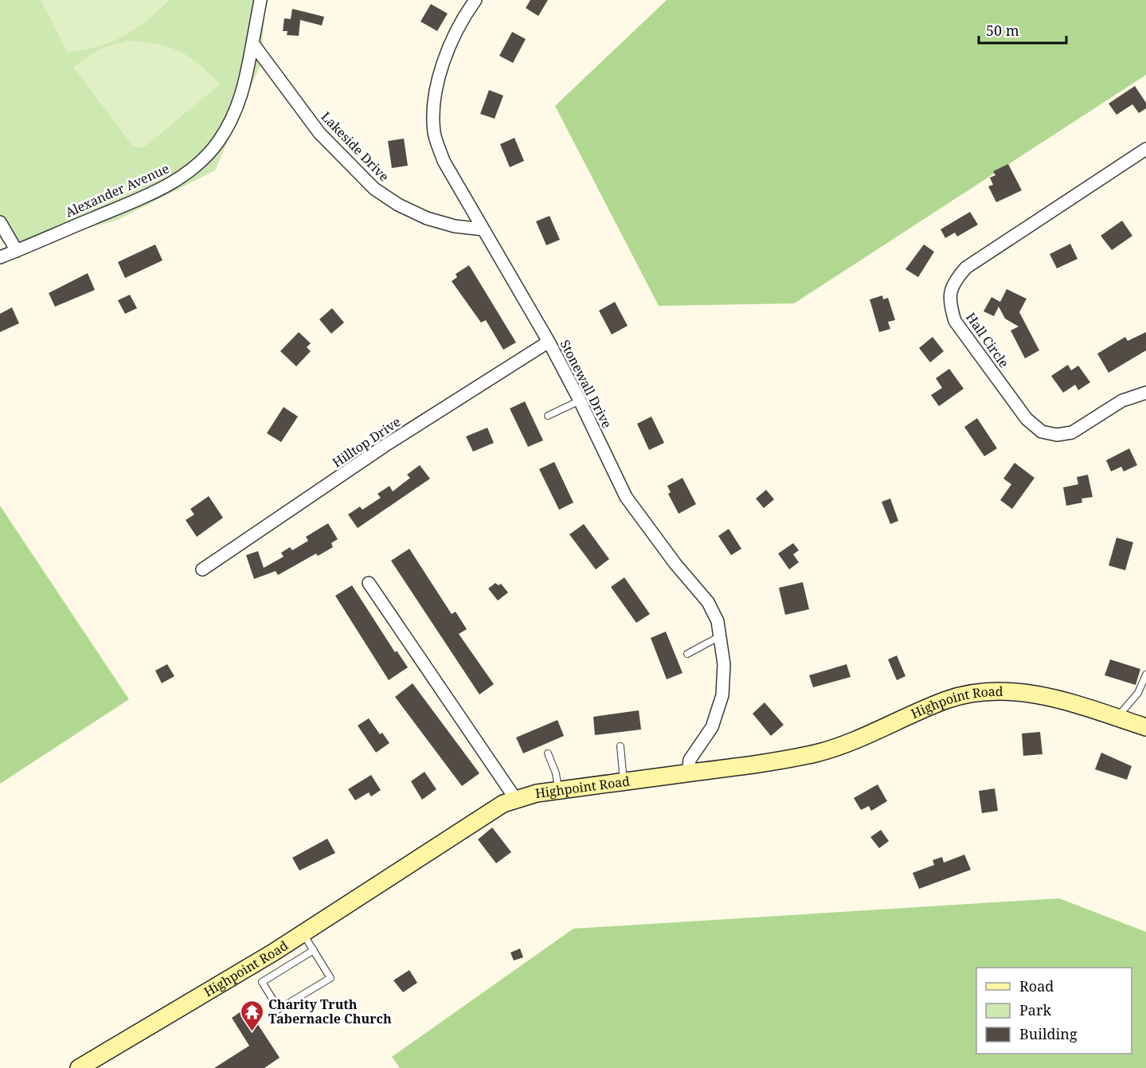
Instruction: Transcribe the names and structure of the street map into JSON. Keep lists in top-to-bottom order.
{
  "streets": {
    "street": [
      "Lakeside Drive",
      "Alexander Avenue",
      "Hall Circle",
      "Stonewall Drive",
      "Hilltop Drive",
      "Highpoint Road"
    ]
  },
  "crossings": [
    ["Lakeside Drive", "Alexander Avenue"],
    ["Lakeside Drive", "Stonewall Drive"],
    ["Stonewall Drive", "Hilltop Drive"],
    ["Stonewall Drive", "Highpoint Road"]
  ],
  "places": {
    "temple": ["Charity Truth Tabernacle Church"]
  },
  "legend": ["Road", "Park", "Building"],
  "scale_bar": "50 m"
}
